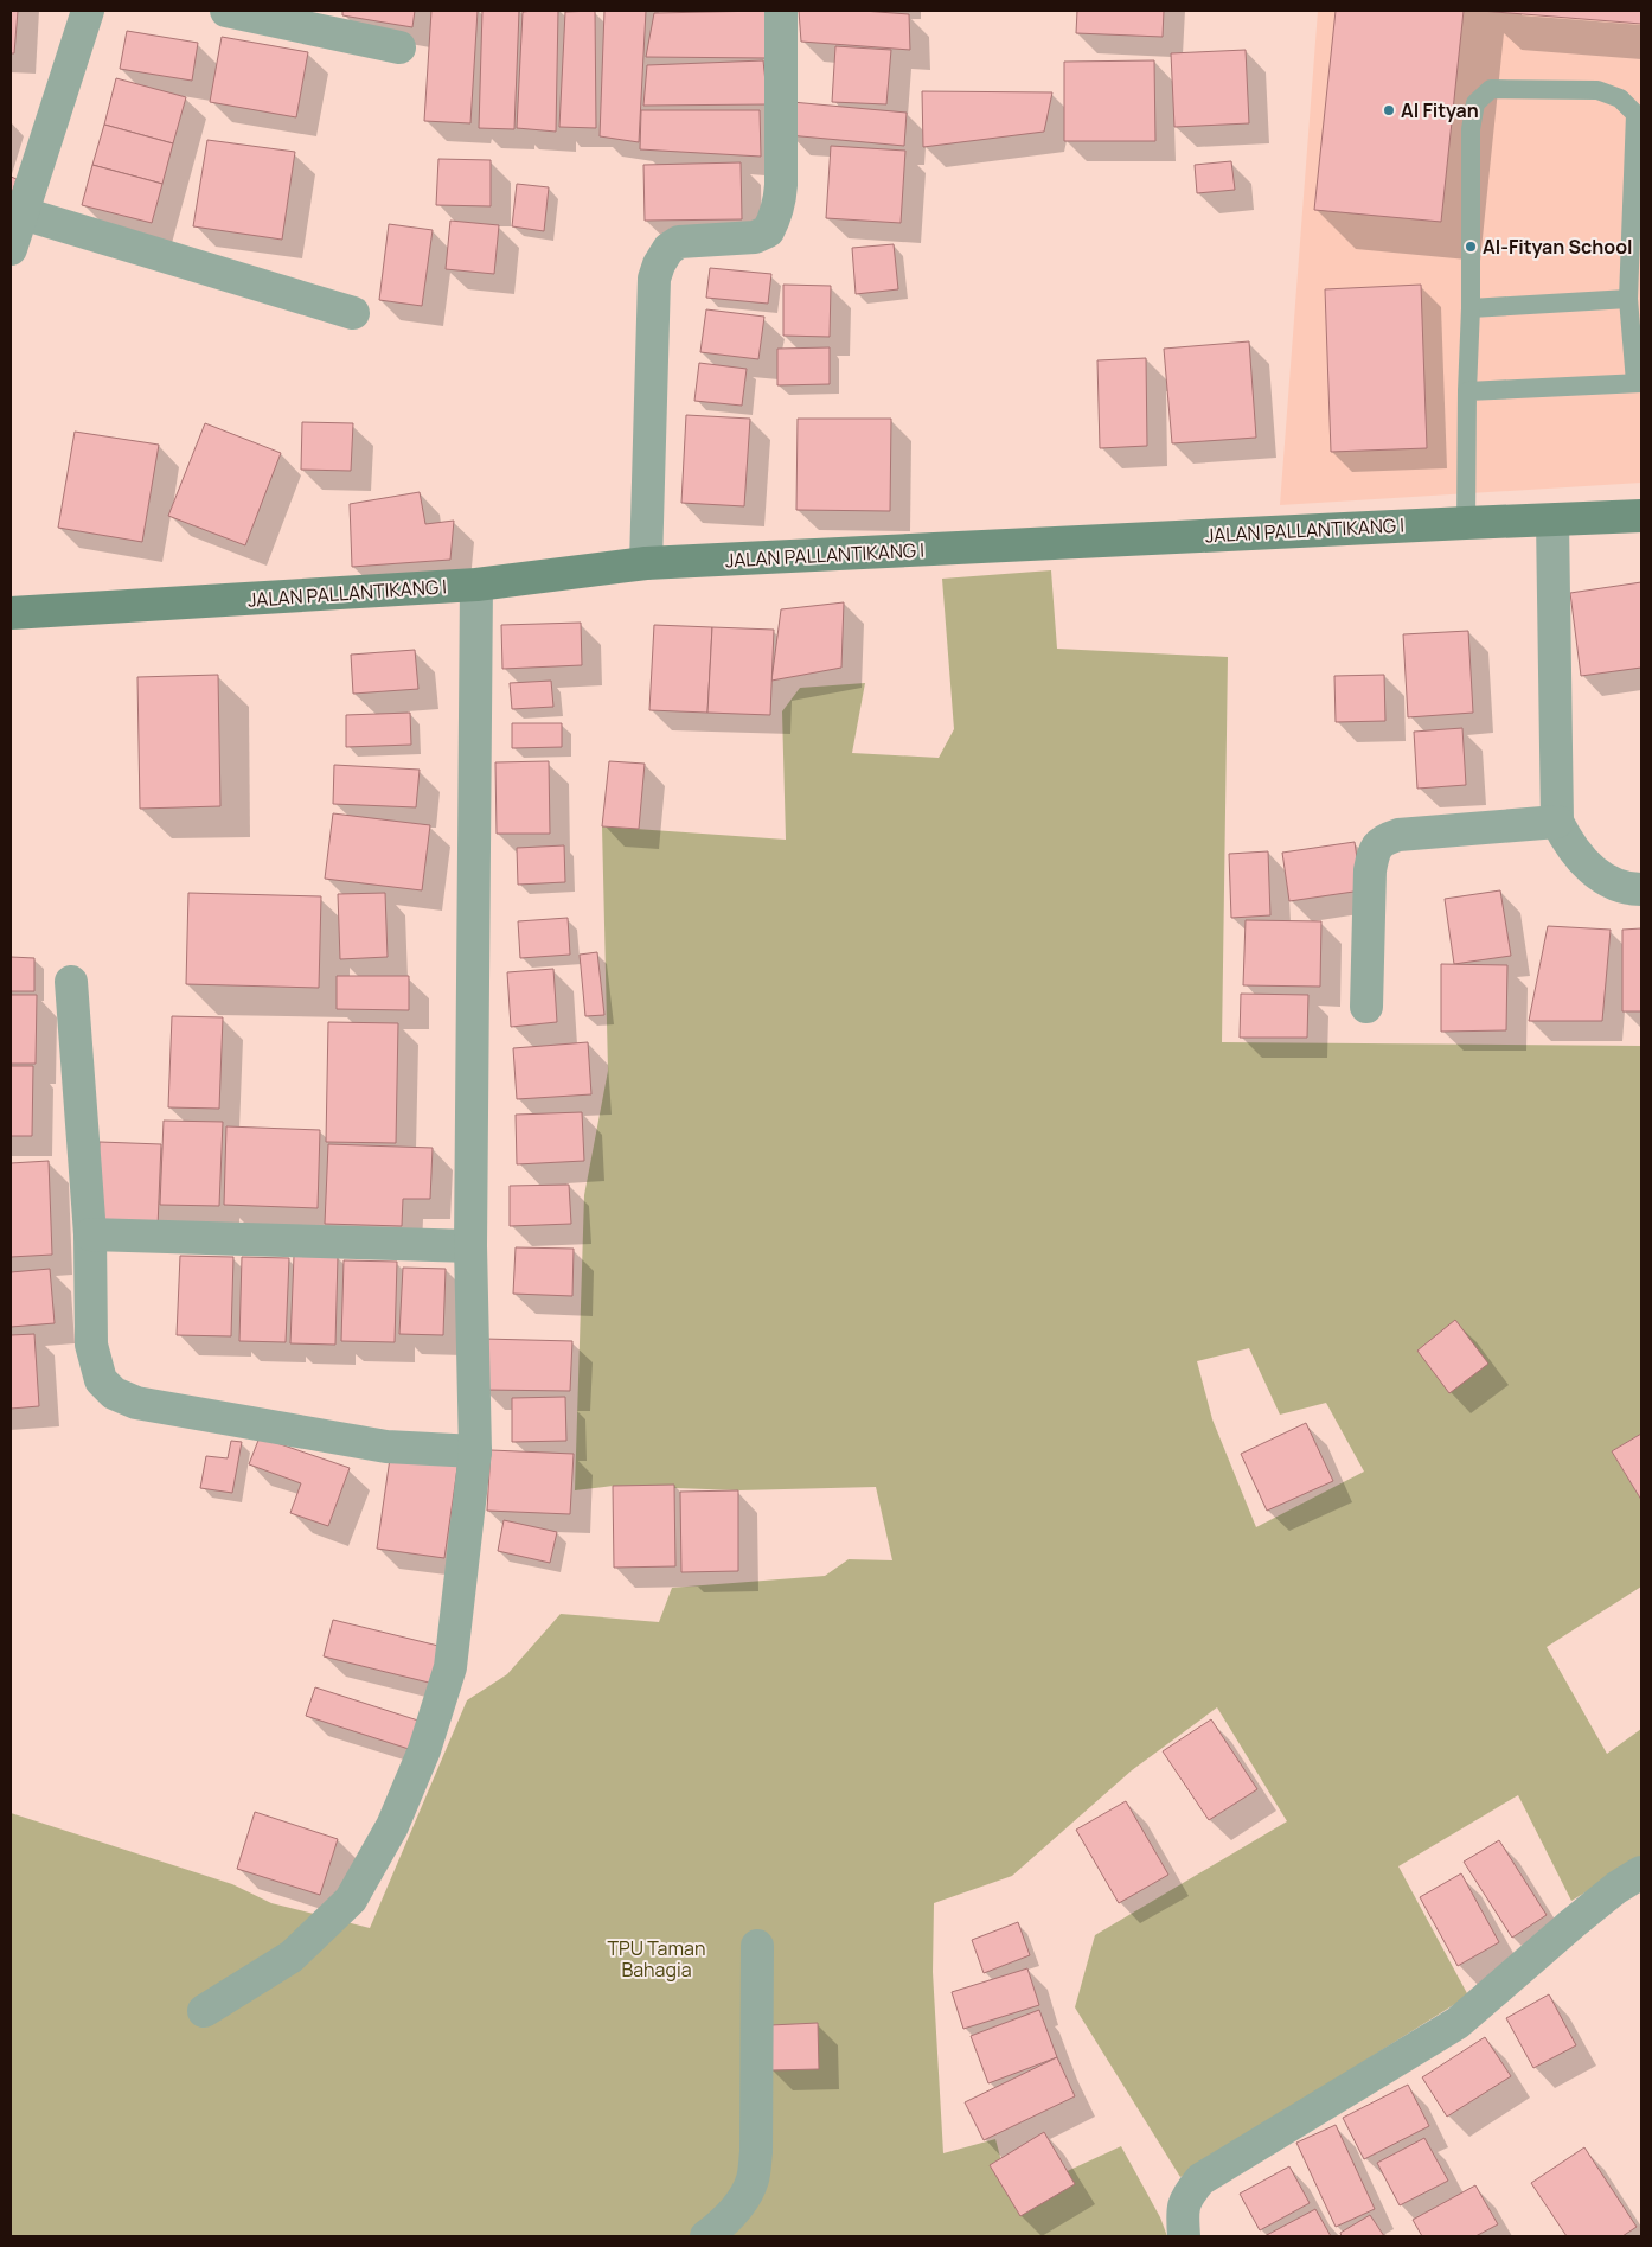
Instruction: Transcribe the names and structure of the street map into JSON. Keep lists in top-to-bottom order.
{
  "streets": {
    "street": ["JALAN PALLANTIKANG I"]
  },
  "parks": ["TPU Taman Bahagia"],
  "places": ["Al Fityan", "Al-Fityan School"]
}
